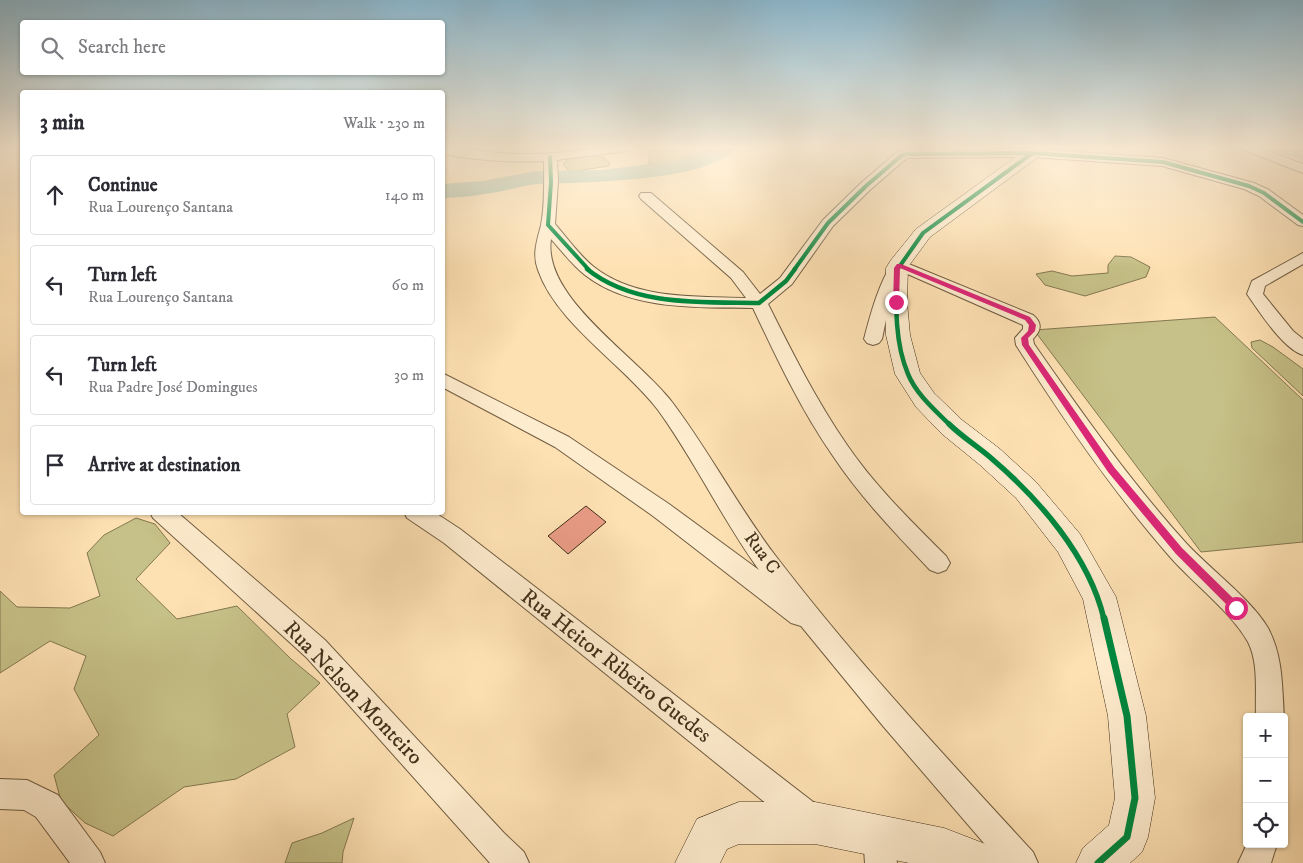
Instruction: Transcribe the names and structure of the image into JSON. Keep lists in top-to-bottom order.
{
  "streets": {
    "street": ["Rua C", "Rua Heitor Ribeiro Guedes", "Rua Nelson Monteiro"]
  },
  "page": {
    "search": "Search here",
    "heading": ["3 min", "Walk · 230 m"],
    "list": [
      ["Continue", "Rua Lourenço Santana", "140 m"],
      ["Turn left", "Rua Lourenço Santana", "60 m"],
      ["Turn left", "Rua Padre José Domingues", "30 m"],
      "Arrive at destination"
    ],
    "map_buttons": ["+", "−"]
  }
}
